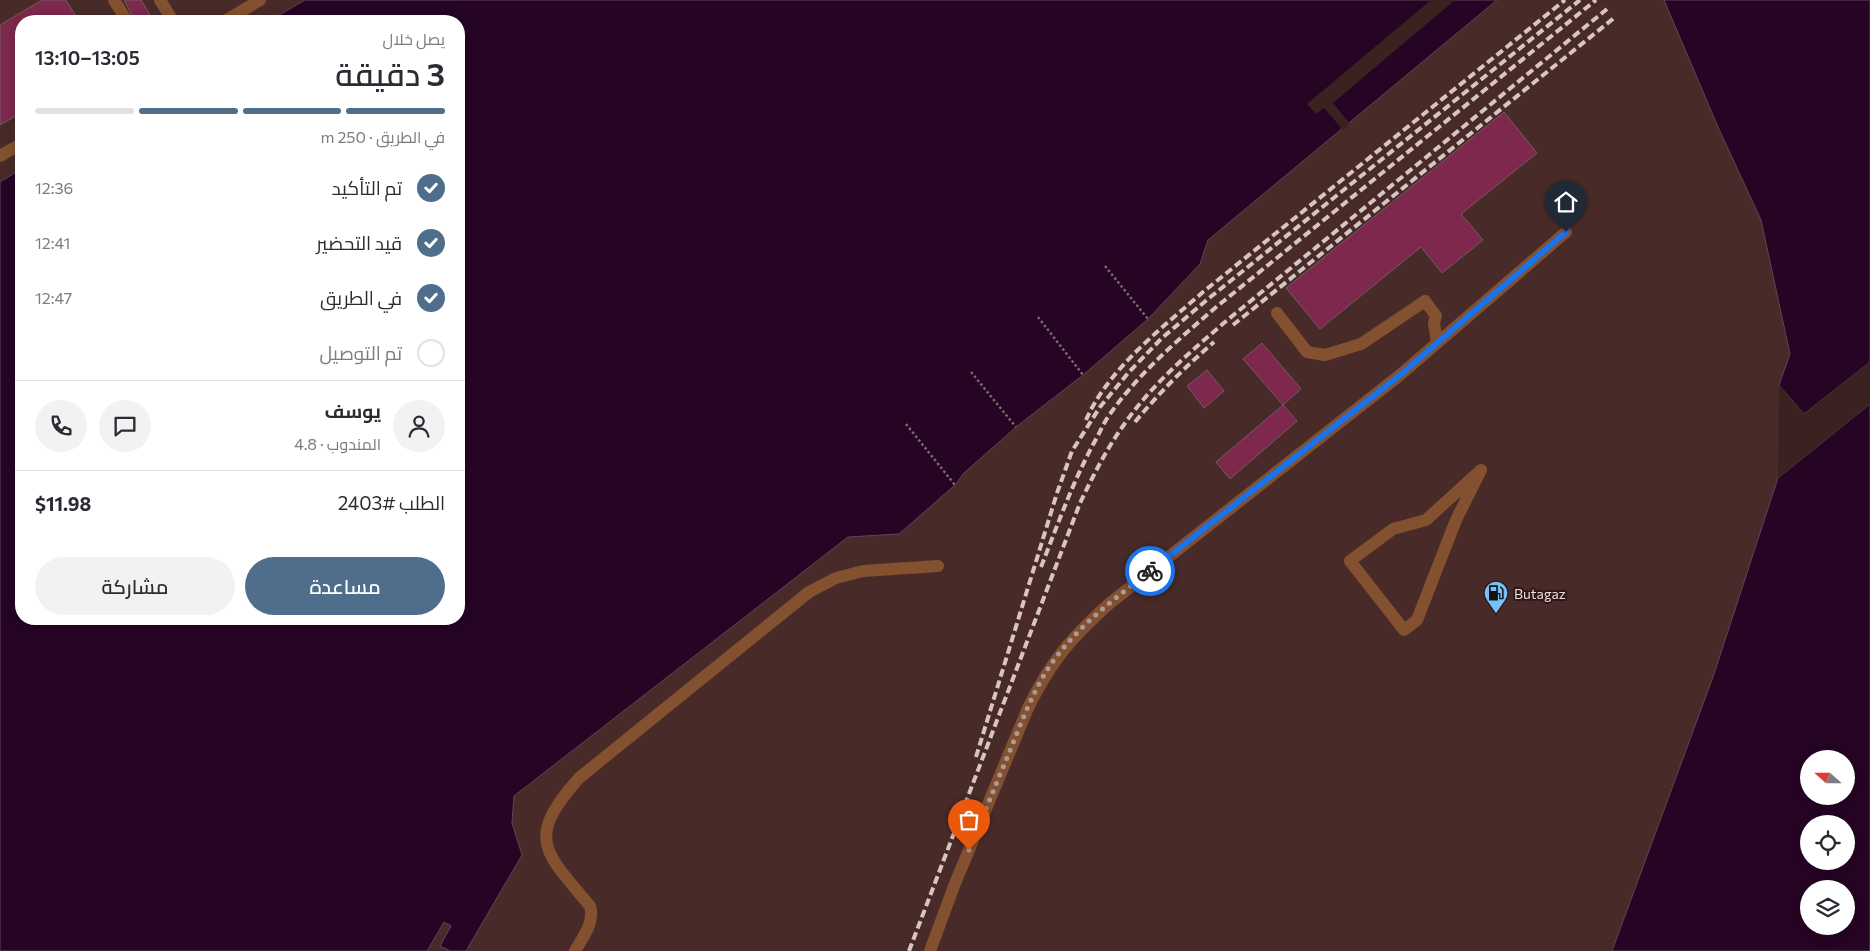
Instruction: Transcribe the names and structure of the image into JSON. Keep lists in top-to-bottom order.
{
  "places": {
    "fuel station": ["Butagaz"]
  },
  "north": "left",
  "page": {
    "heading": ["3 دقيقة", "يصل خلال", "13:05–13:10"],
    "panel": [
      "يوسف",
      "المندوب · 4.8",
      "الطلب #2403",
      "$11.98"
    ],
    "bar": "في الطريق · 250 m",
    "list": [
      ["تم التأكيد", "12:36"],
      ["قيد التحضير", "12:41"],
      ["في الطريق", "12:47"],
      "تم التوصيل"
    ],
    "buttons": ["مساعدة", "مشاركة"]
  }
}
